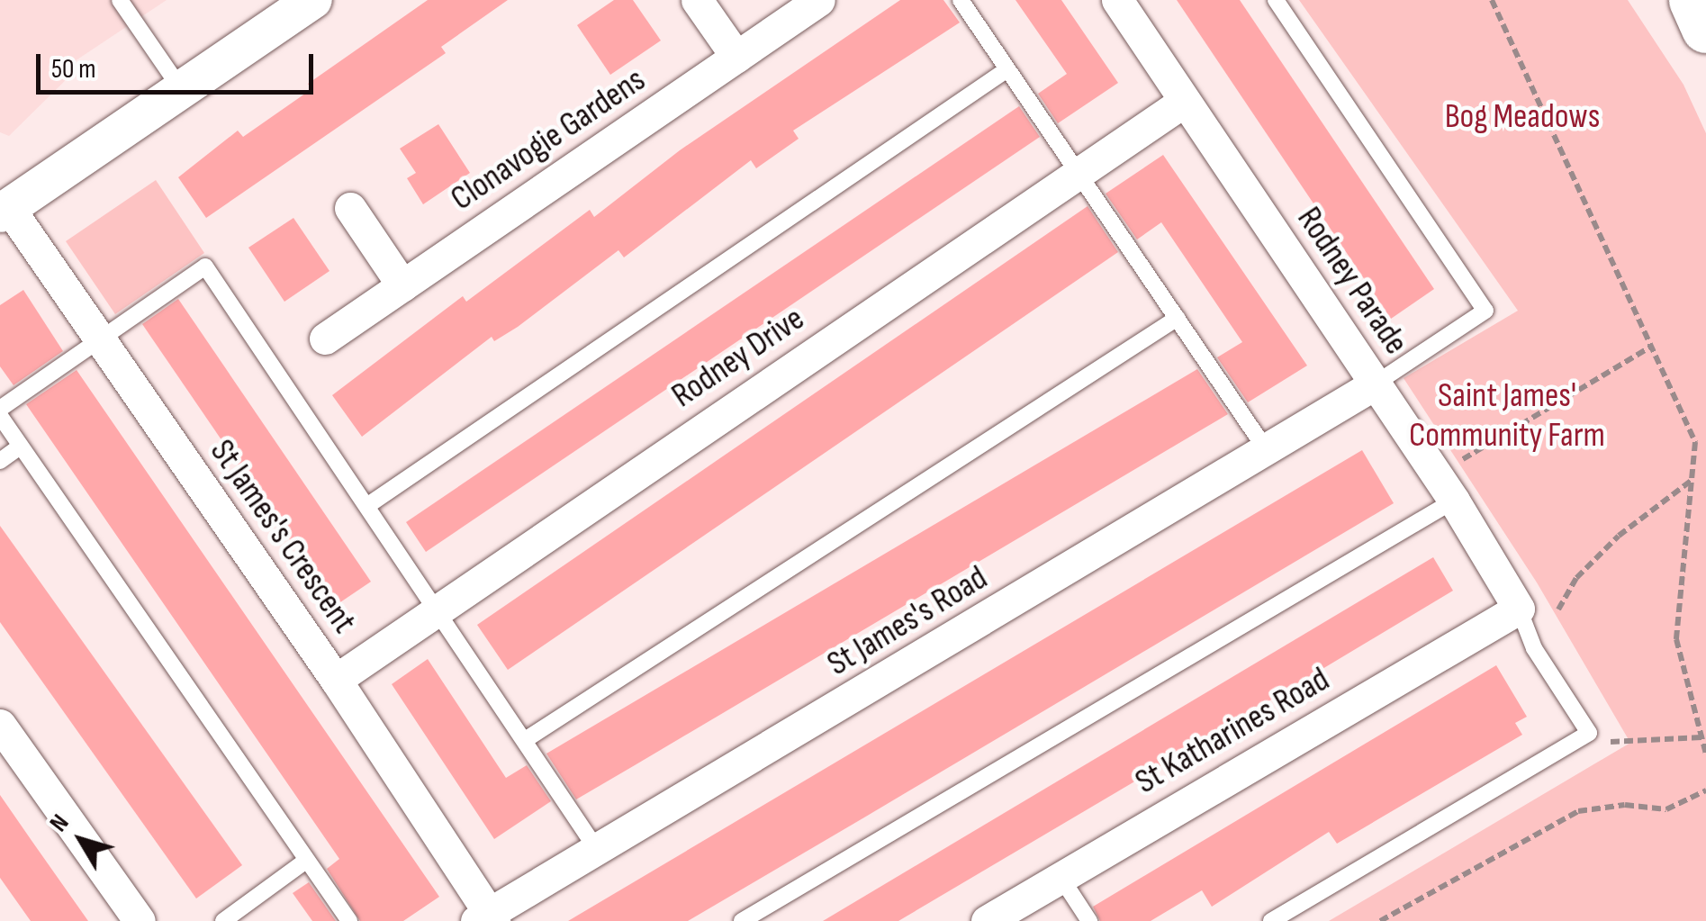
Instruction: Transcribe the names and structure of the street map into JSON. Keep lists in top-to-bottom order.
{
  "streets": {
    "street": [
      "Clonavogie Gardens",
      "Rodney Parade",
      "Rodney Drive",
      "St James's Crescent",
      "St James's Road",
      "St Katharines Road"
    ]
  },
  "crossings": [
    ["Rodney Parade", "Rodney Drive"],
    ["Rodney Parade", "St James's Road"],
    ["Rodney Parade", "St Katharines Road"],
    ["Rodney Drive", "St James's Crescent"],
    ["St James's Crescent", "St James's Road"]
  ],
  "parks": ["Bog Meadows", "Saint James' Community Farm"],
  "scale_bar": "50 m",
  "north": "top left"
}
